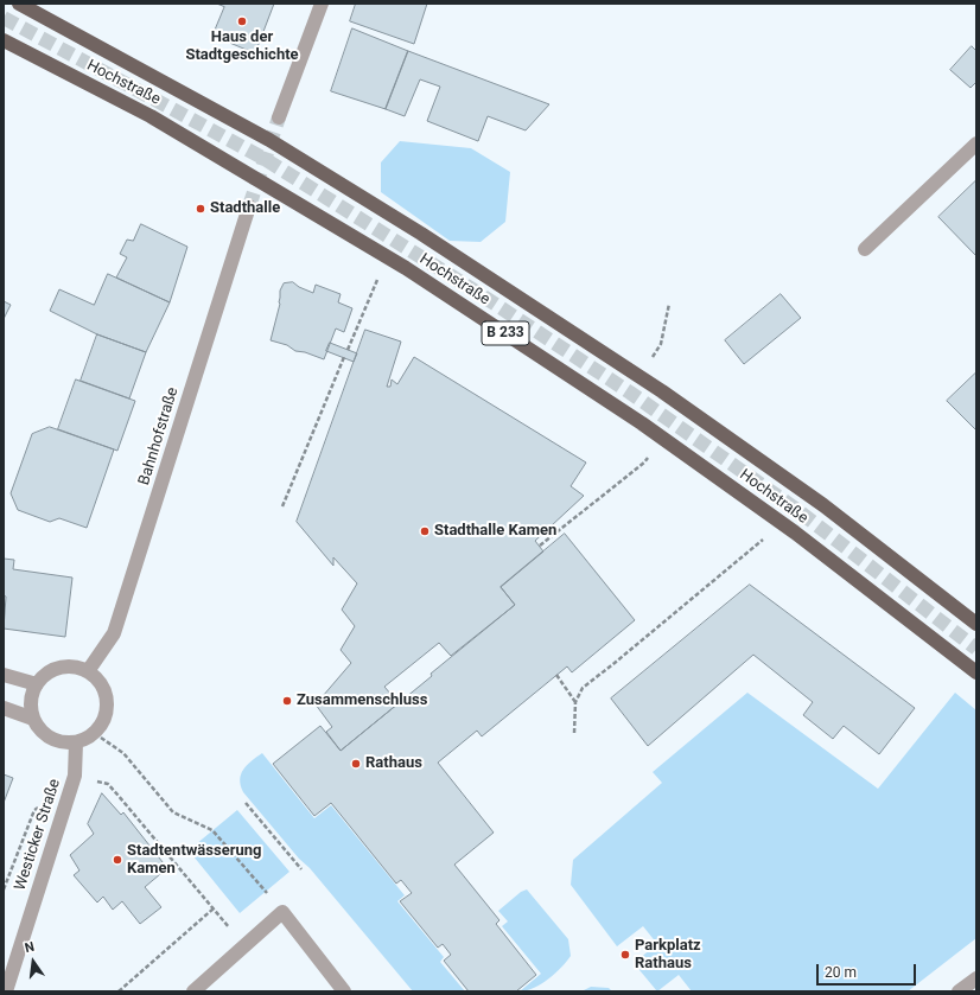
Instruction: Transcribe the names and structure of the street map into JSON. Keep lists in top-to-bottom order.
{
  "streets": {
    "main road": ["Hochstraße", "B 233"],
    "street": ["Bahnhofstraße", "Westicker Straße"]
  },
  "crossings": [
    ["Bahnhofstraße", "Westicker Straße"]
  ],
  "places": [
    "Haus der Stadtgeschichte",
    "Stadthalle",
    "Stadthalle Kamen",
    "Zusammenschluss",
    "Rathaus",
    "Stadtentwässerung Kamen",
    "Parkplatz Rathaus"
  ],
  "scale_bar": "20 m",
  "north": "top"
}
